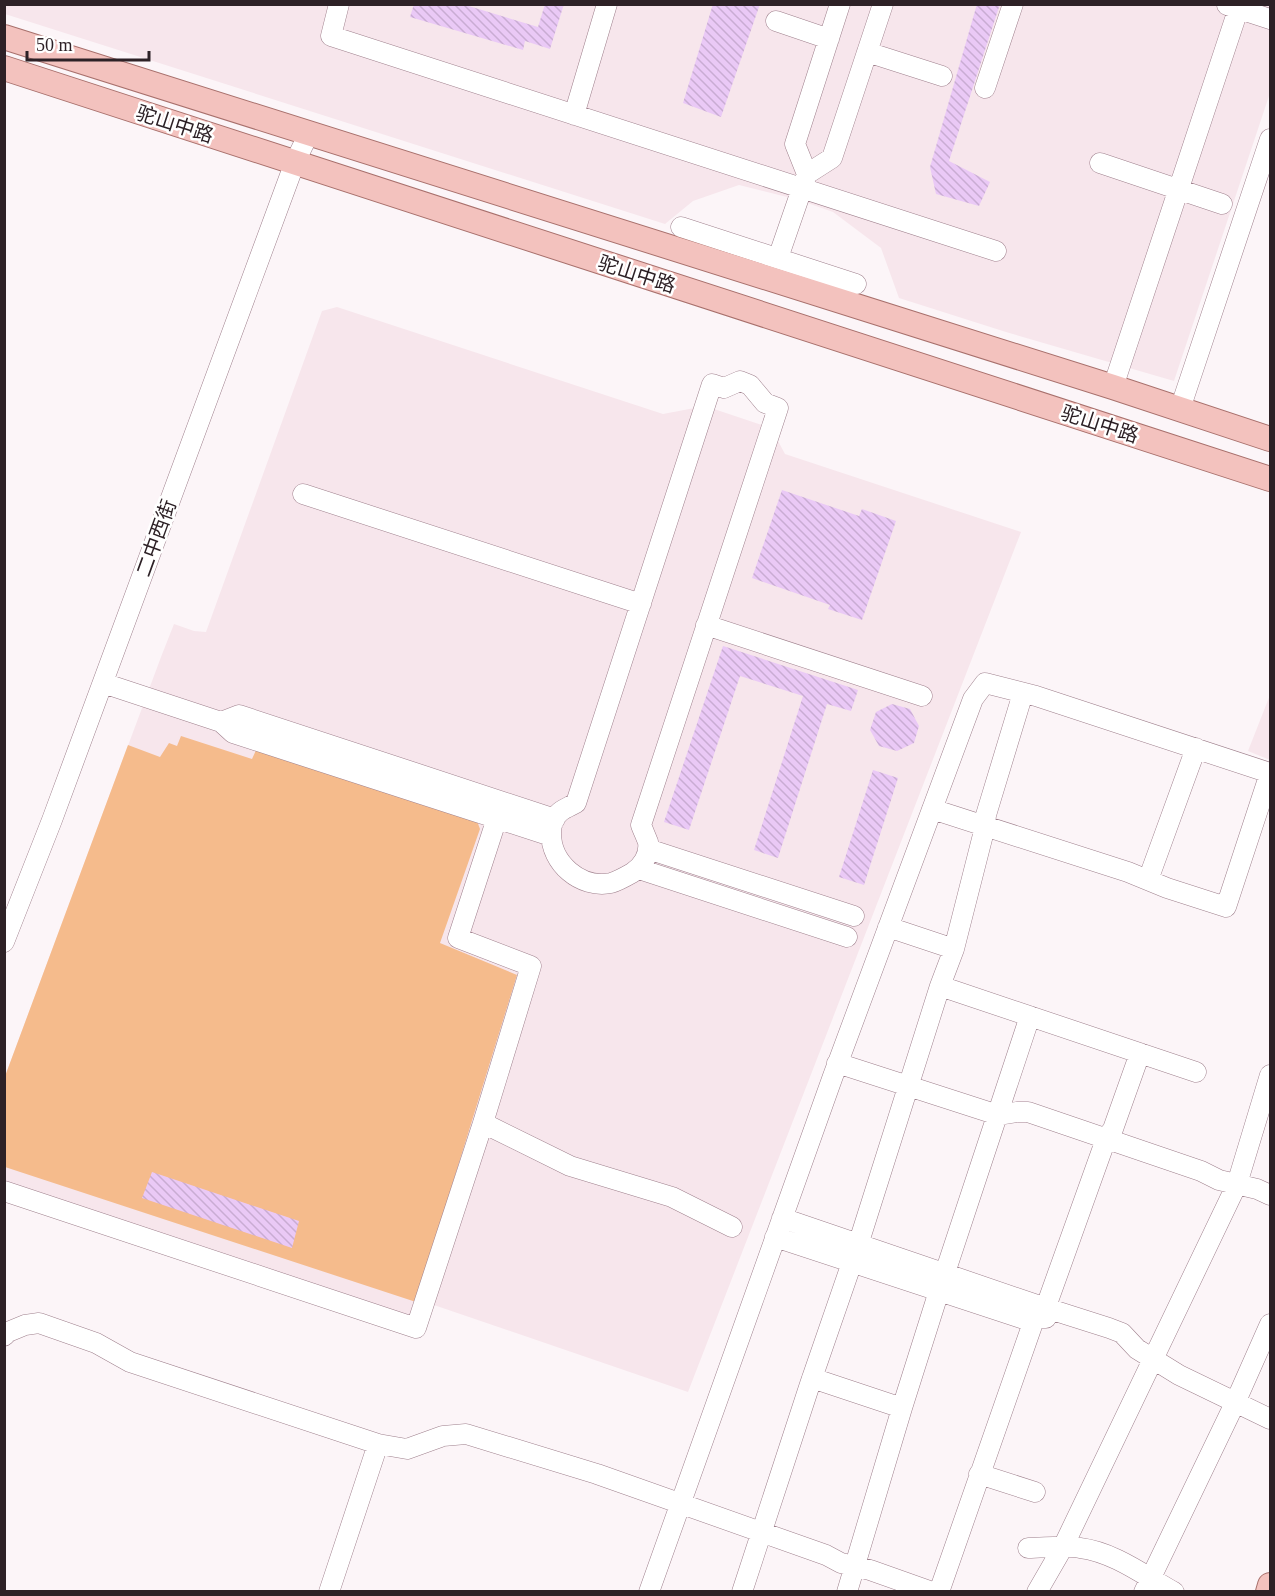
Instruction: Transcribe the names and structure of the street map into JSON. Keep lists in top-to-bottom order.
{
  "streets": {
    "main road": ["驼山中路"],
    "street": ["二中西街"]
  },
  "crossings": [
    ["驼山中路", "二中西街"]
  ],
  "scale_bar": "50 m"
}
